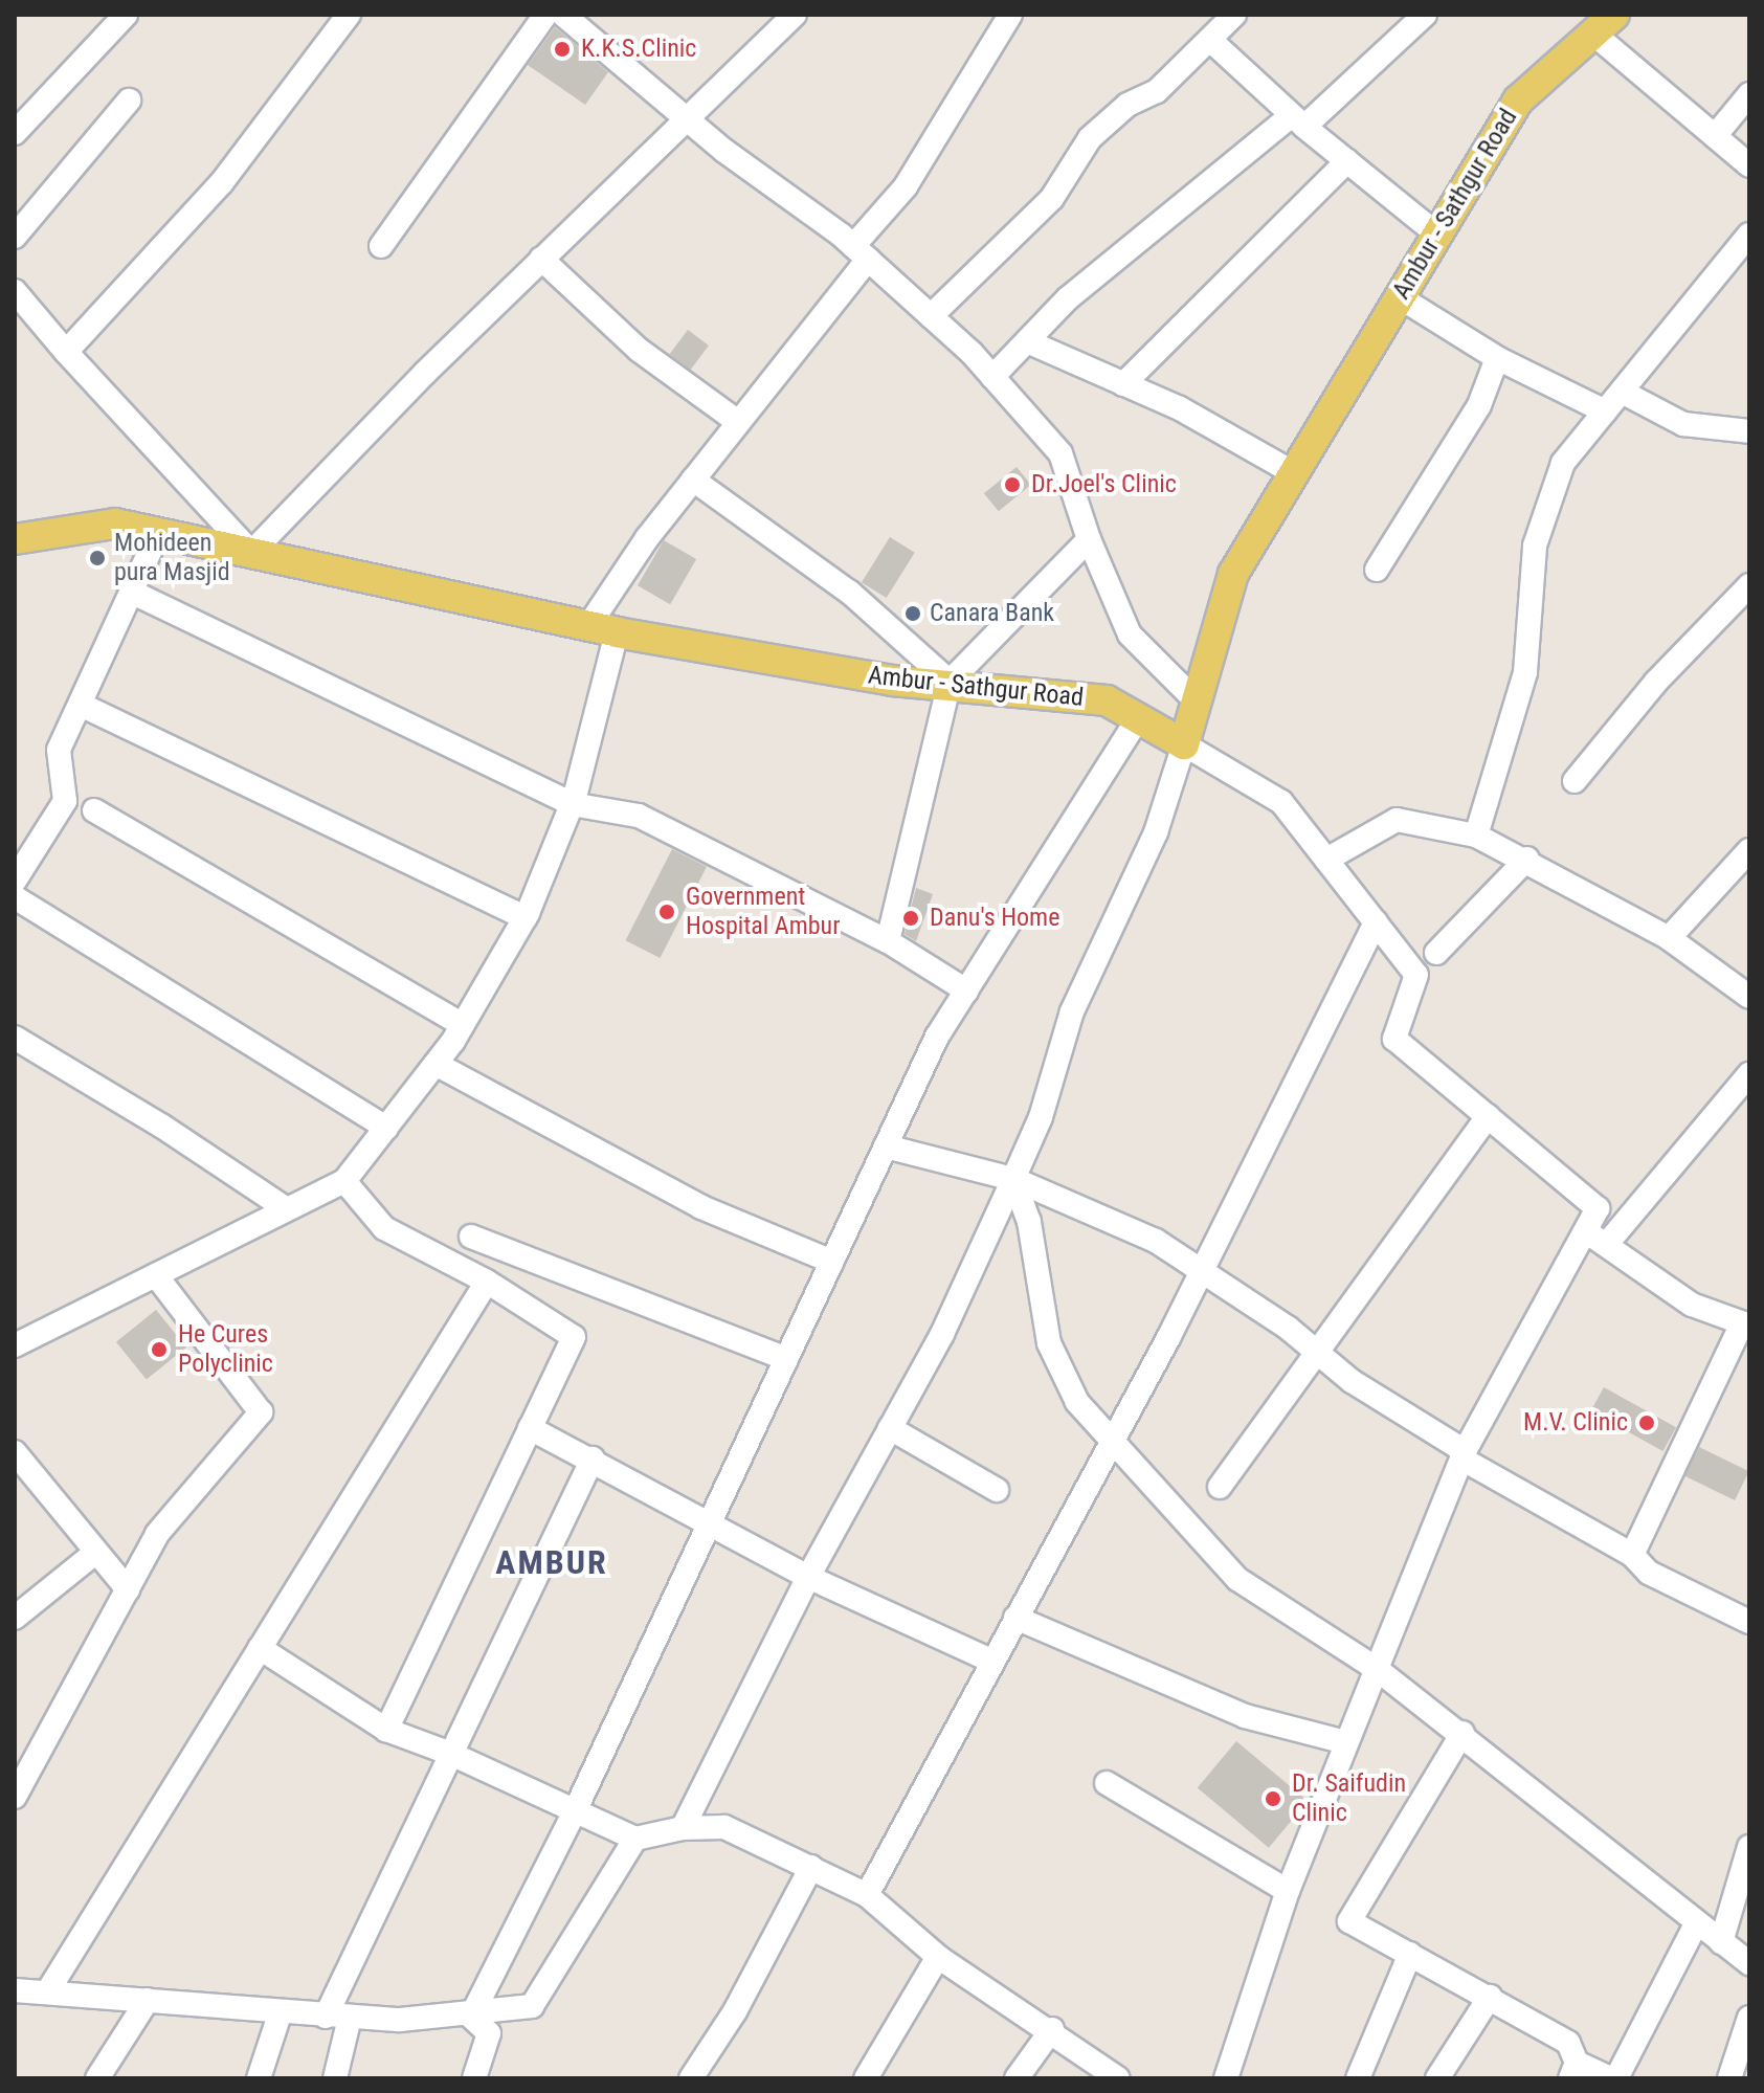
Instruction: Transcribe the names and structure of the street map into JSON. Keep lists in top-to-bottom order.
{
  "streets": {
    "main road": ["Ambur - Sathgur Road"]
  },
  "districts": ["AMBUR"],
  "places": [
    "K.K.S.Clinic",
    "Dr.Joel's Clinic",
    "Mohideen pura Masjid",
    "Canara Bank",
    "Government Hospital Ambur",
    "Danu's Home",
    "He Cures Polyclinic",
    "M.V. Clinic",
    "Dr. Saifudin Clinic"
  ]
}
